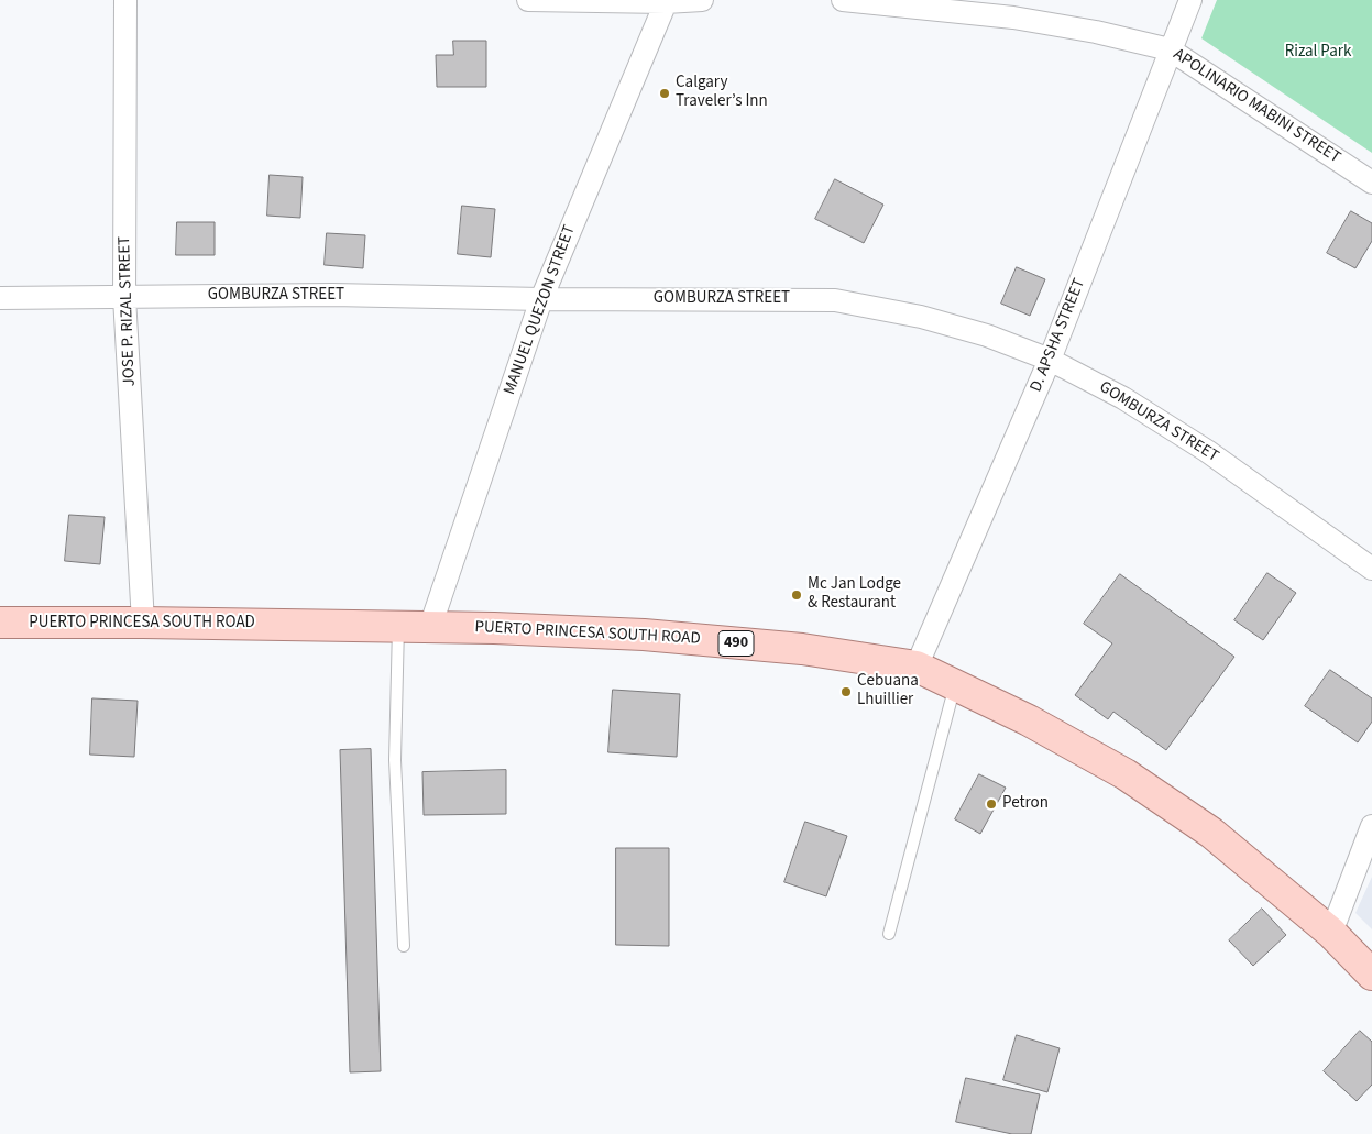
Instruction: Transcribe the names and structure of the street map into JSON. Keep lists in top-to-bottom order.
{
  "streets": {
    "main road": ["PUERTO PRINCESA SOUTH ROAD", "490"],
    "street": [
      "APOLINARIO MABINI STREET",
      "GOMBURZA STREET",
      "MANUEL QUEZON STREET",
      "JOSE P. RIZAL STREET",
      "D. APSHA STREET"
    ]
  },
  "crossings": [
    ["APOLINARIO MABINI STREET", "D. APSHA STREET"],
    ["GOMBURZA STREET", "MANUEL QUEZON STREET"],
    ["GOMBURZA STREET", "JOSE P. RIZAL STREET"],
    ["GOMBURZA STREET", "D. APSHA STREET"],
    ["MANUEL QUEZON STREET", "PUERTO PRINCESA SOUTH ROAD"],
    ["JOSE P. RIZAL STREET", "PUERTO PRINCESA SOUTH ROAD"],
    ["D. APSHA STREET", "PUERTO PRINCESA SOUTH ROAD"]
  ],
  "parks": ["Rizal Park"],
  "places": [
    "Calgary Traveler’s Inn",
    "Mc Jan Lodge & Restaurant",
    "Cebuana Lhuillier",
    "Petron"
  ]
}
